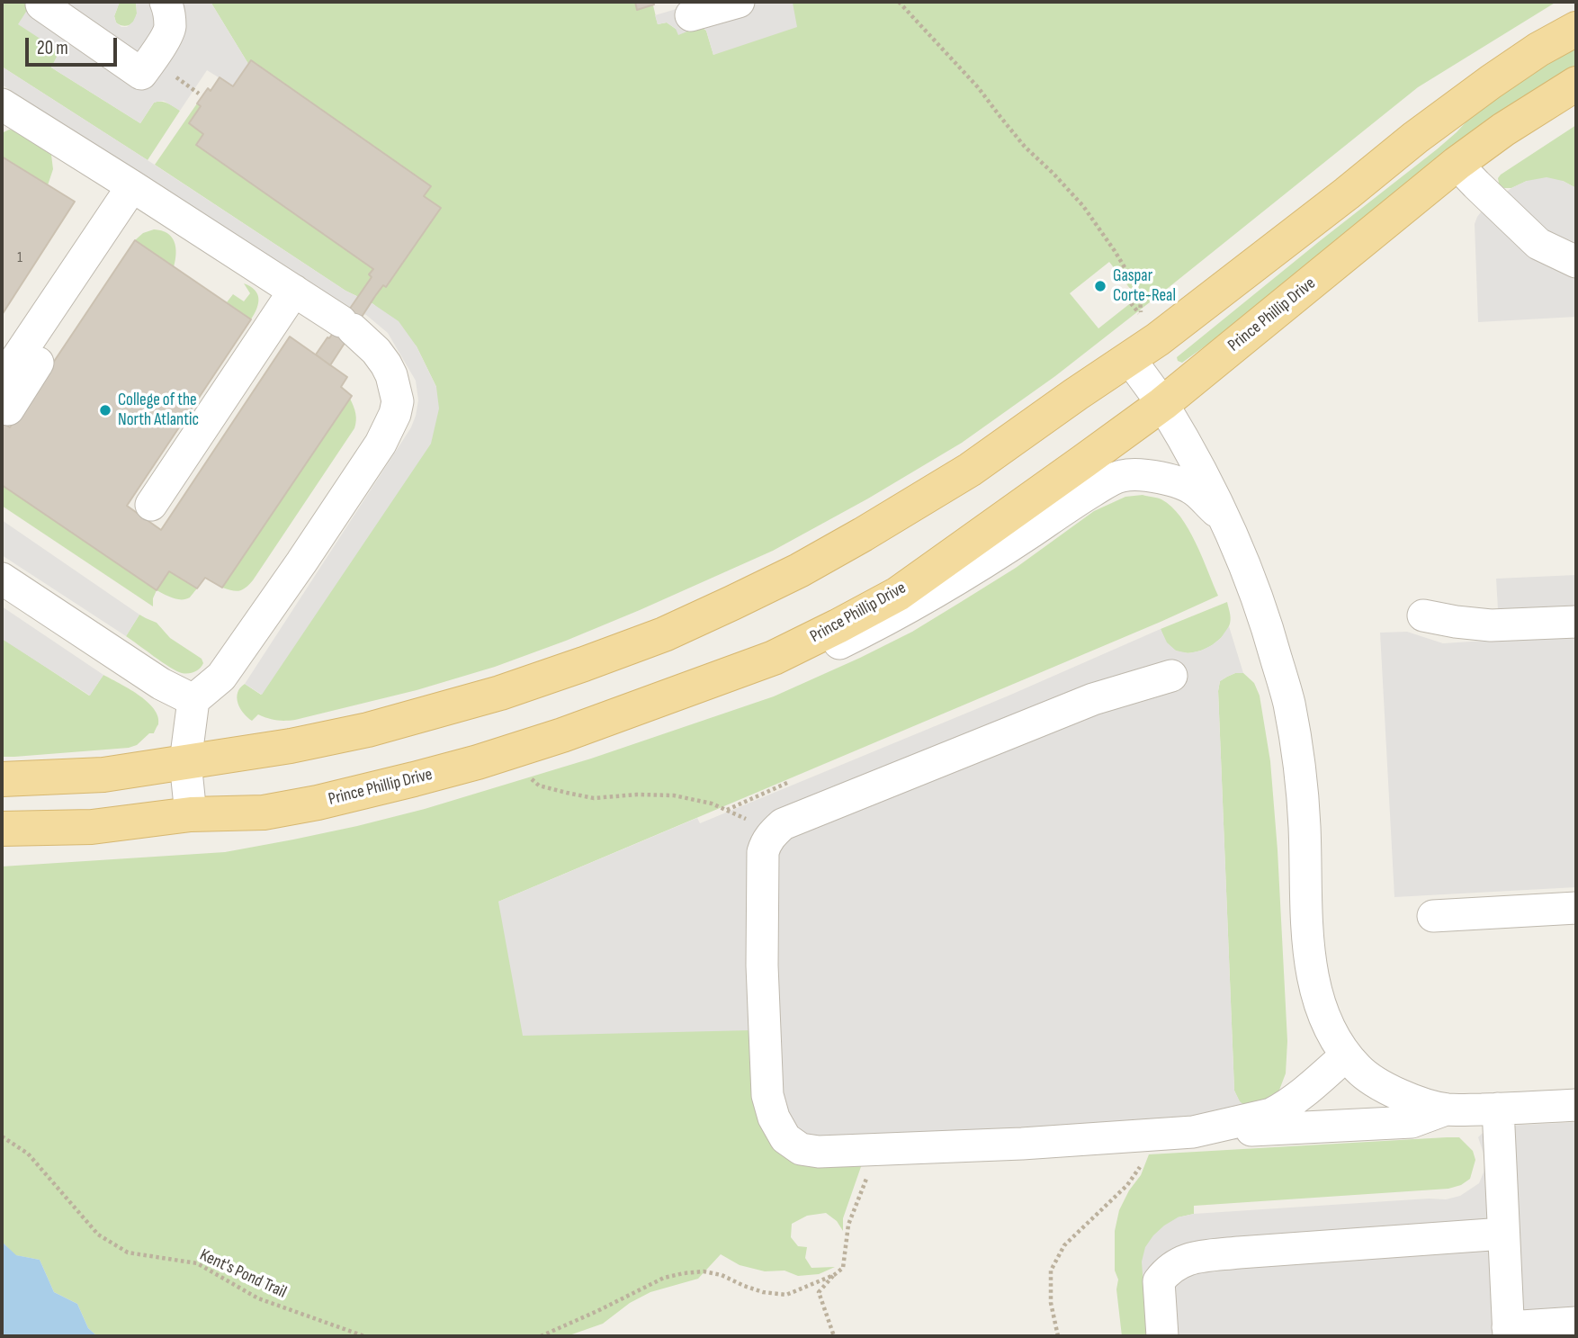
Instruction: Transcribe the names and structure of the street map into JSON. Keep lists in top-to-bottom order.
{
  "streets": {
    "main road": ["Prince Phillip Drive"],
    "path": ["Kent's Pond Trail"]
  },
  "places": ["Gaspar Corte-Real", "College of the North Atlantic"],
  "house_numbers": ["1"],
  "scale_bar": "20 m"
}
